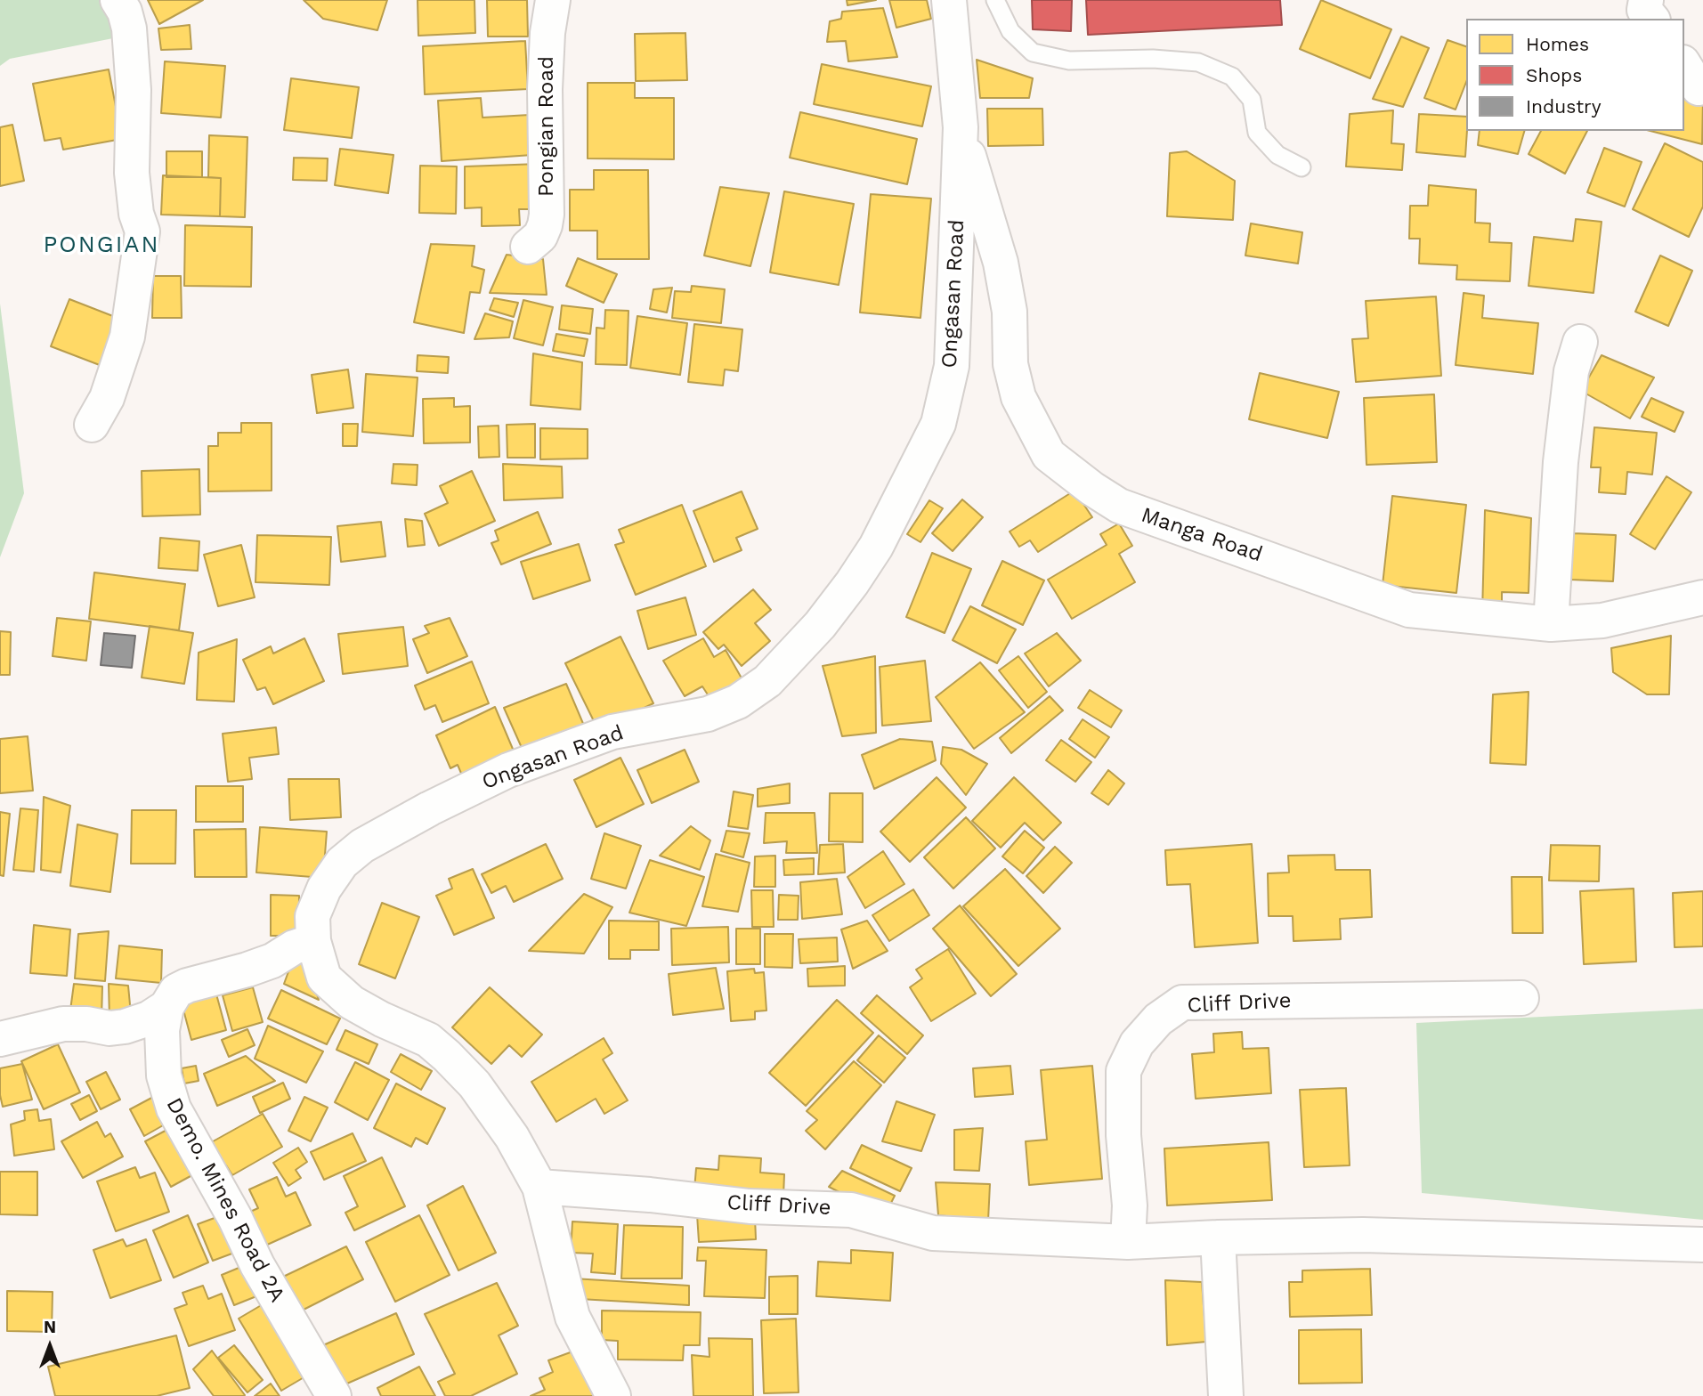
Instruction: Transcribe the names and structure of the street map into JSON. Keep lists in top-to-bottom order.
{
  "streets": {
    "street": [
      "Pongian Road",
      "Ongasan Road",
      "Manga Road",
      "Cliff Drive",
      "Demo. Mines Road 2A"
    ]
  },
  "crossings": [
    ["Ongasan Road", "Manga Road"],
    ["Ongasan Road", "Cliff Drive"]
  ],
  "districts": ["PONGIAN"],
  "legend": ["Homes", "Shops", "Industry"],
  "north": "top"
}
